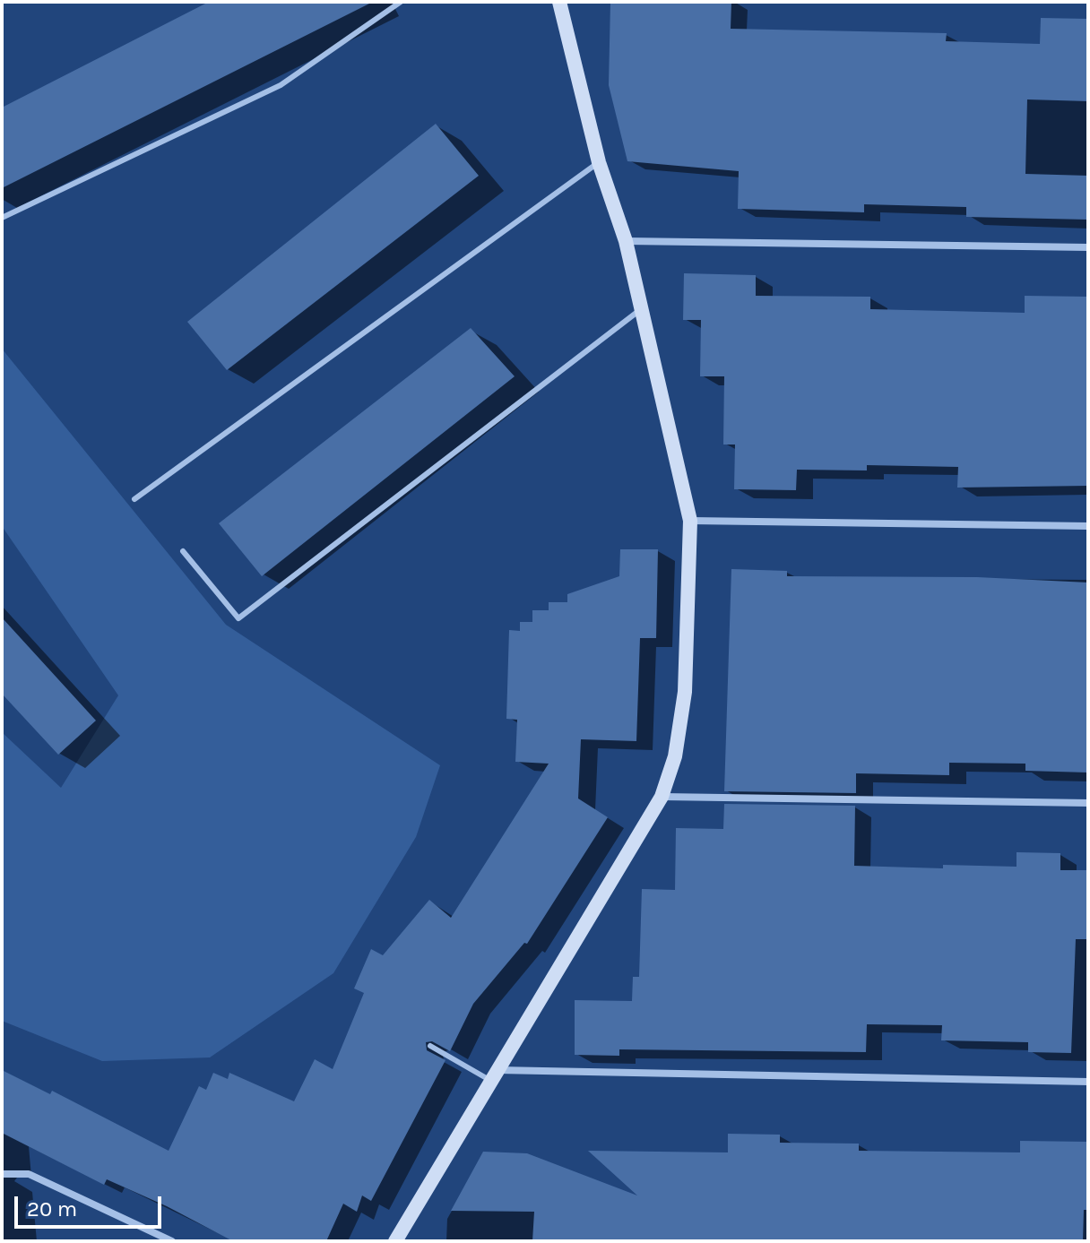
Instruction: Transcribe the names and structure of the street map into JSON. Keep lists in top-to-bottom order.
{
  "scale_bar": "20 m"
}
